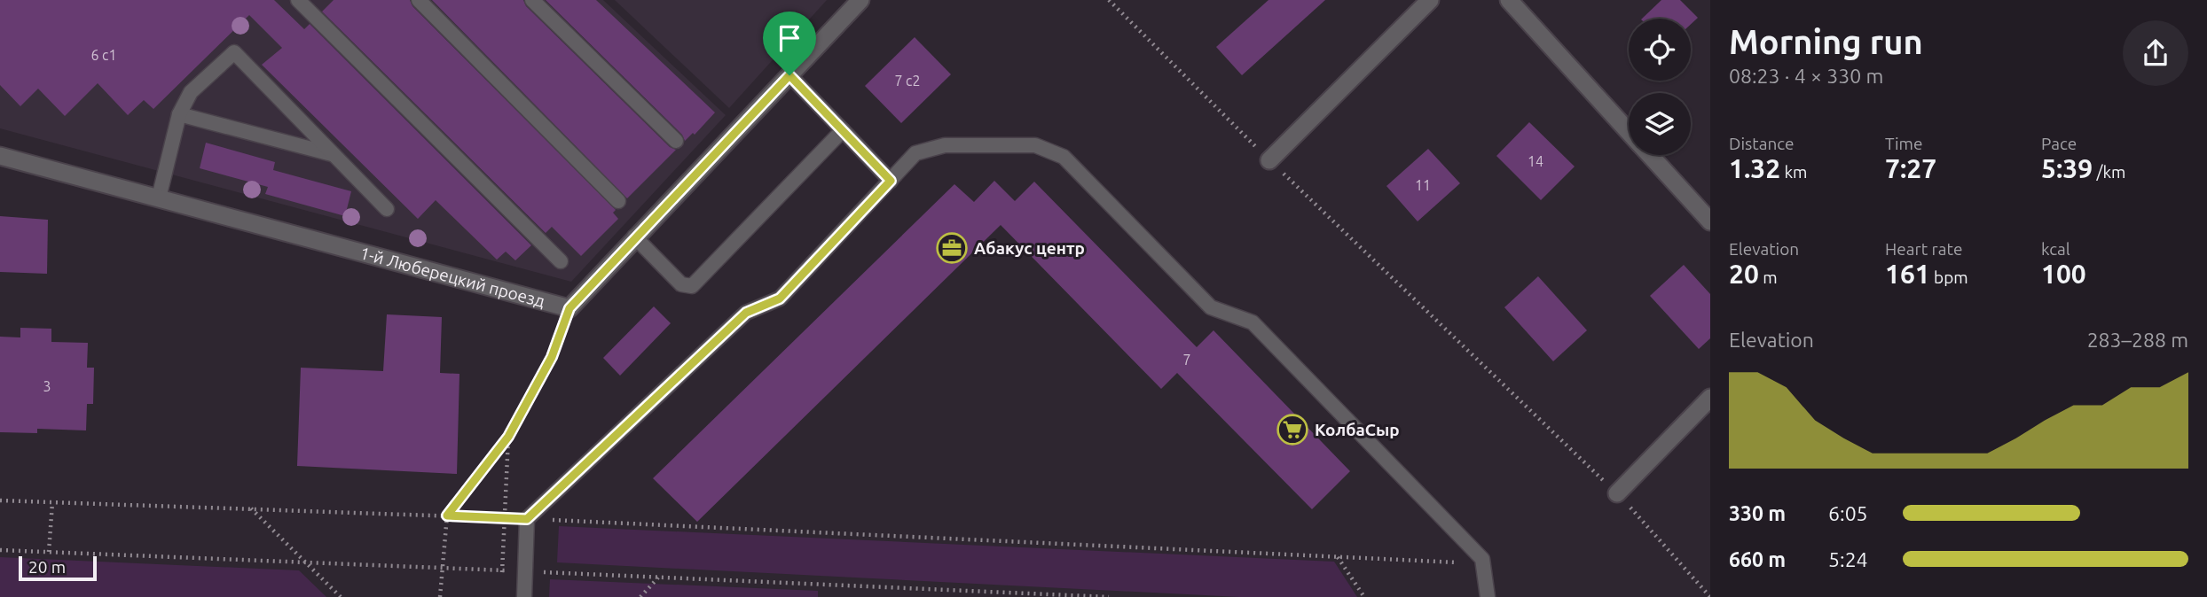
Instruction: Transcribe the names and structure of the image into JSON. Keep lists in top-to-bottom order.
{
  "streets": {
    "street": ["1-й Люберецкий проезд"]
  },
  "places": {
    "office": ["Абакус центр"],
    "supermarket": ["КолбаСыр"]
  },
  "house_numbers": [
    "6 с1",
    "7 с2",
    "14",
    "11",
    "7",
    "3"
  ],
  "scale_bar": "20 m",
  "page": {
    "heading": ["Morning run", "08:23 · 4 × 330 m"],
    "stats": [
      ["Distance", "1.32 km"],
      ["Time", "7:27"],
      ["Pace", "5:39 /km"],
      ["Elevation", "20 m"],
      ["Heart rate", "161 bpm"],
      ["kcal", "100"]
    ],
    "chart": ["Elevation", "283–288 m"],
    "list": [
      {
        "name": "330 m",
        "note": "6:05"
      },
      {
        "name": "660 m",
        "note": "5:24"
      }
    ],
    "scale": "20 m"
  }
}
